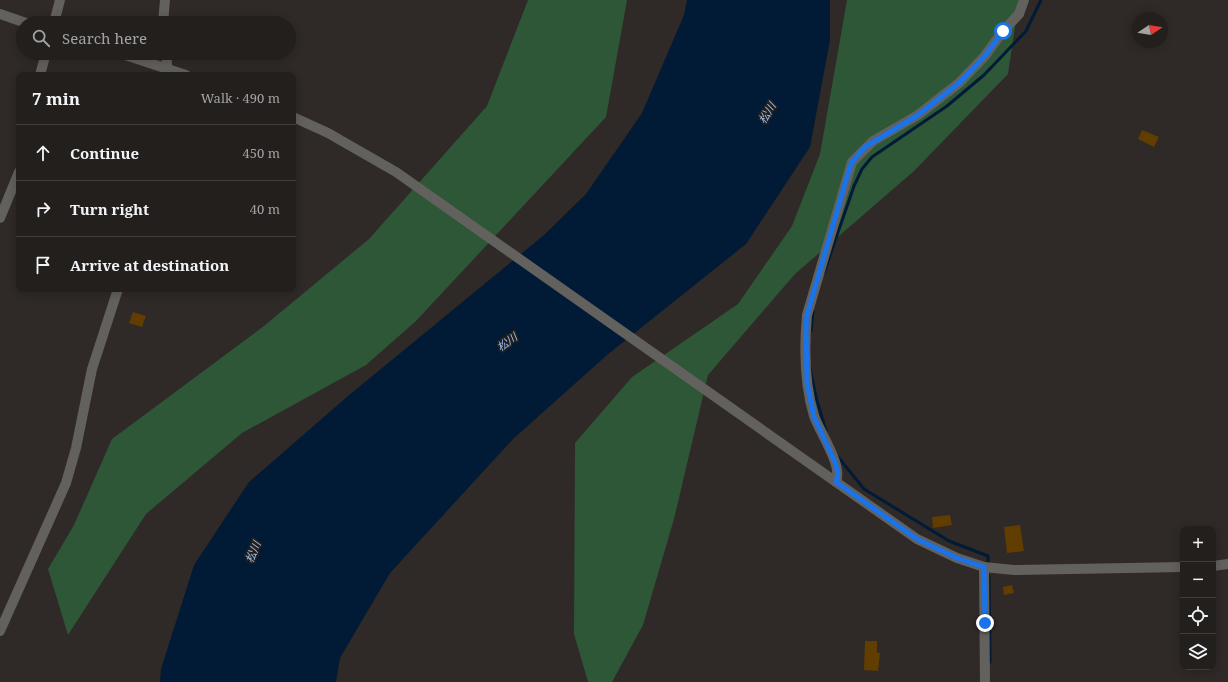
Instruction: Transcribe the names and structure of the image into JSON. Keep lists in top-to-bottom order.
{
  "water": ["松川"],
  "north": "right",
  "page": {
    "search": "Search here",
    "heading": ["7 min", "Walk · 490 m"],
    "list": [
      ["Continue", "450 m"],
      ["Turn right", "40 m"],
      "Arrive at destination"
    ],
    "map_buttons": ["+", "−"]
  }
}
